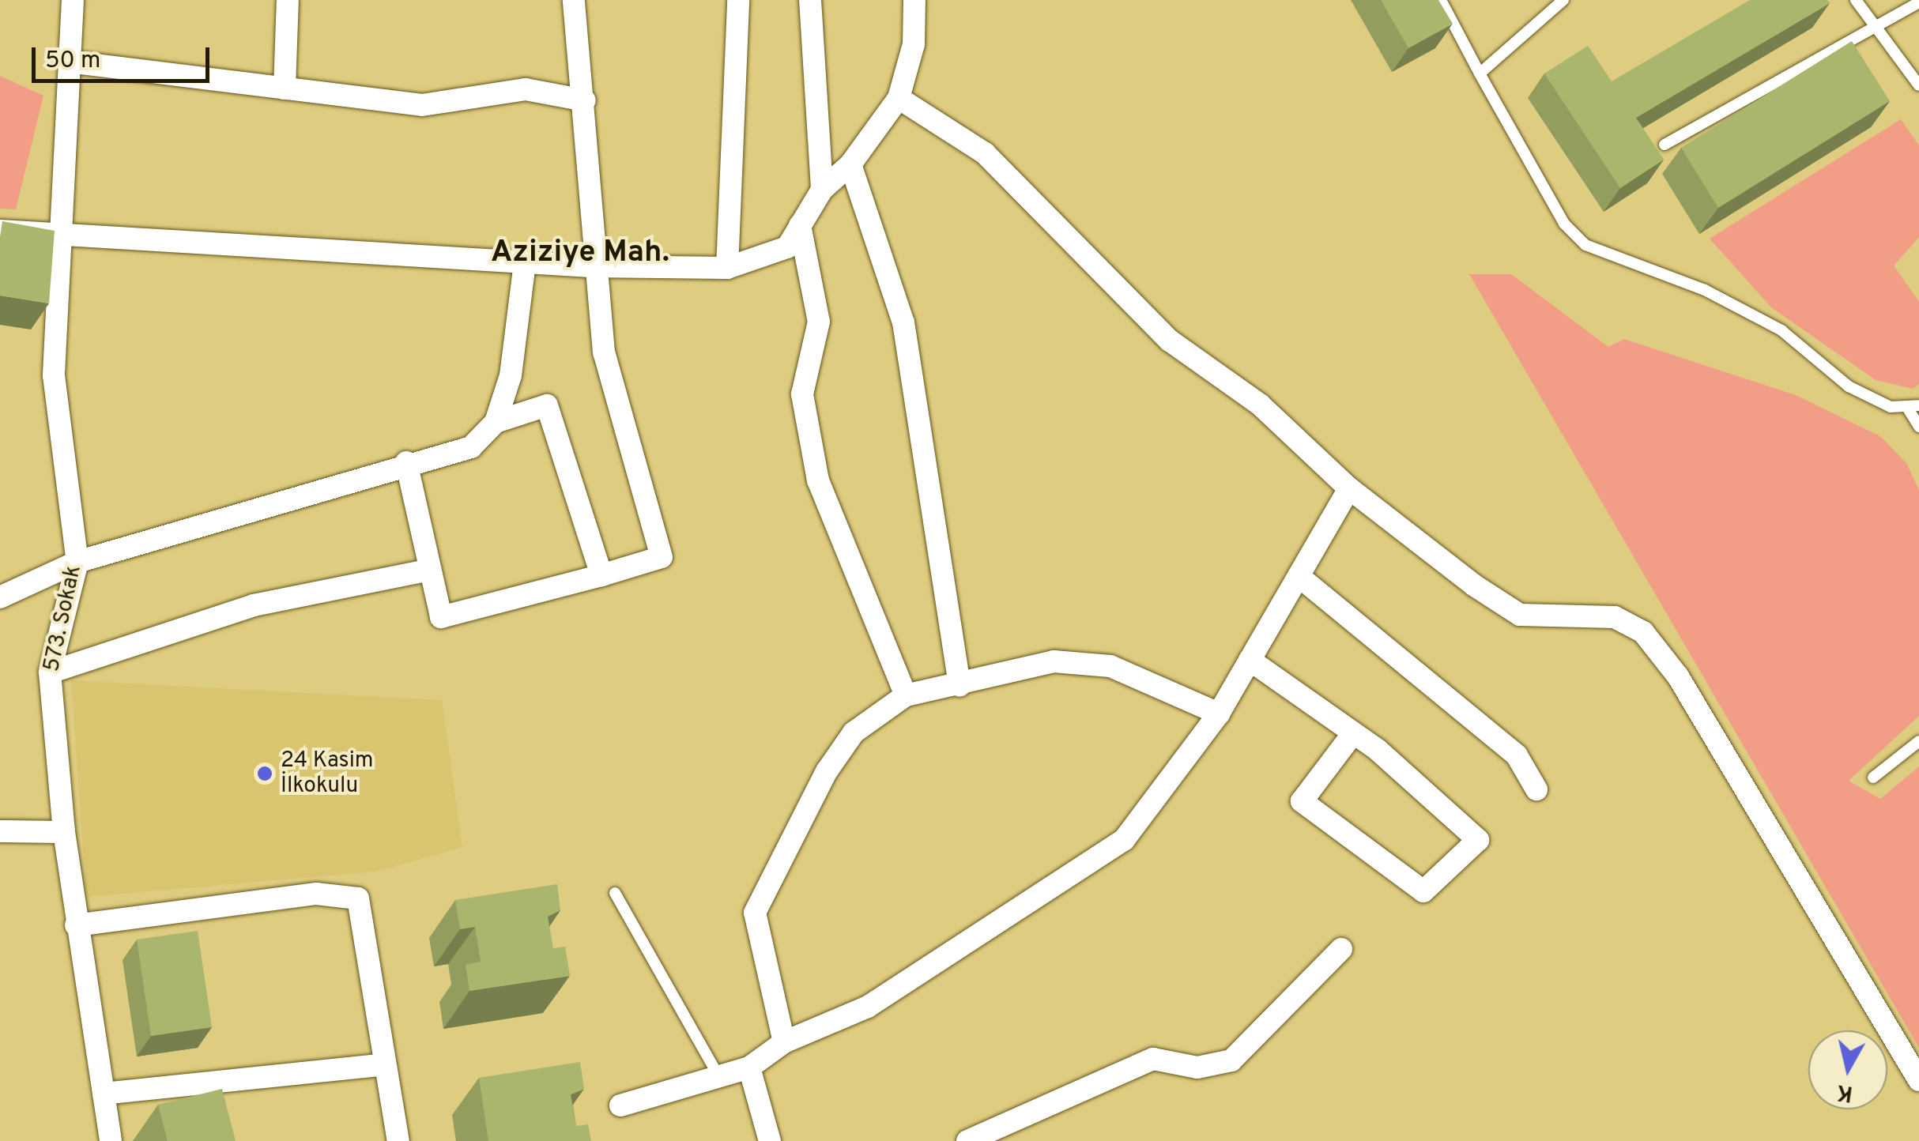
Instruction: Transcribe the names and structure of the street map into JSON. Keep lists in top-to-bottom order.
{
  "streets": {
    "street": ["573. Sokak"]
  },
  "districts": ["Aziziye Mah."],
  "places": ["24 Kasim İlkokulu"],
  "scale_bar": "50 m",
  "north": "bottom"
}
